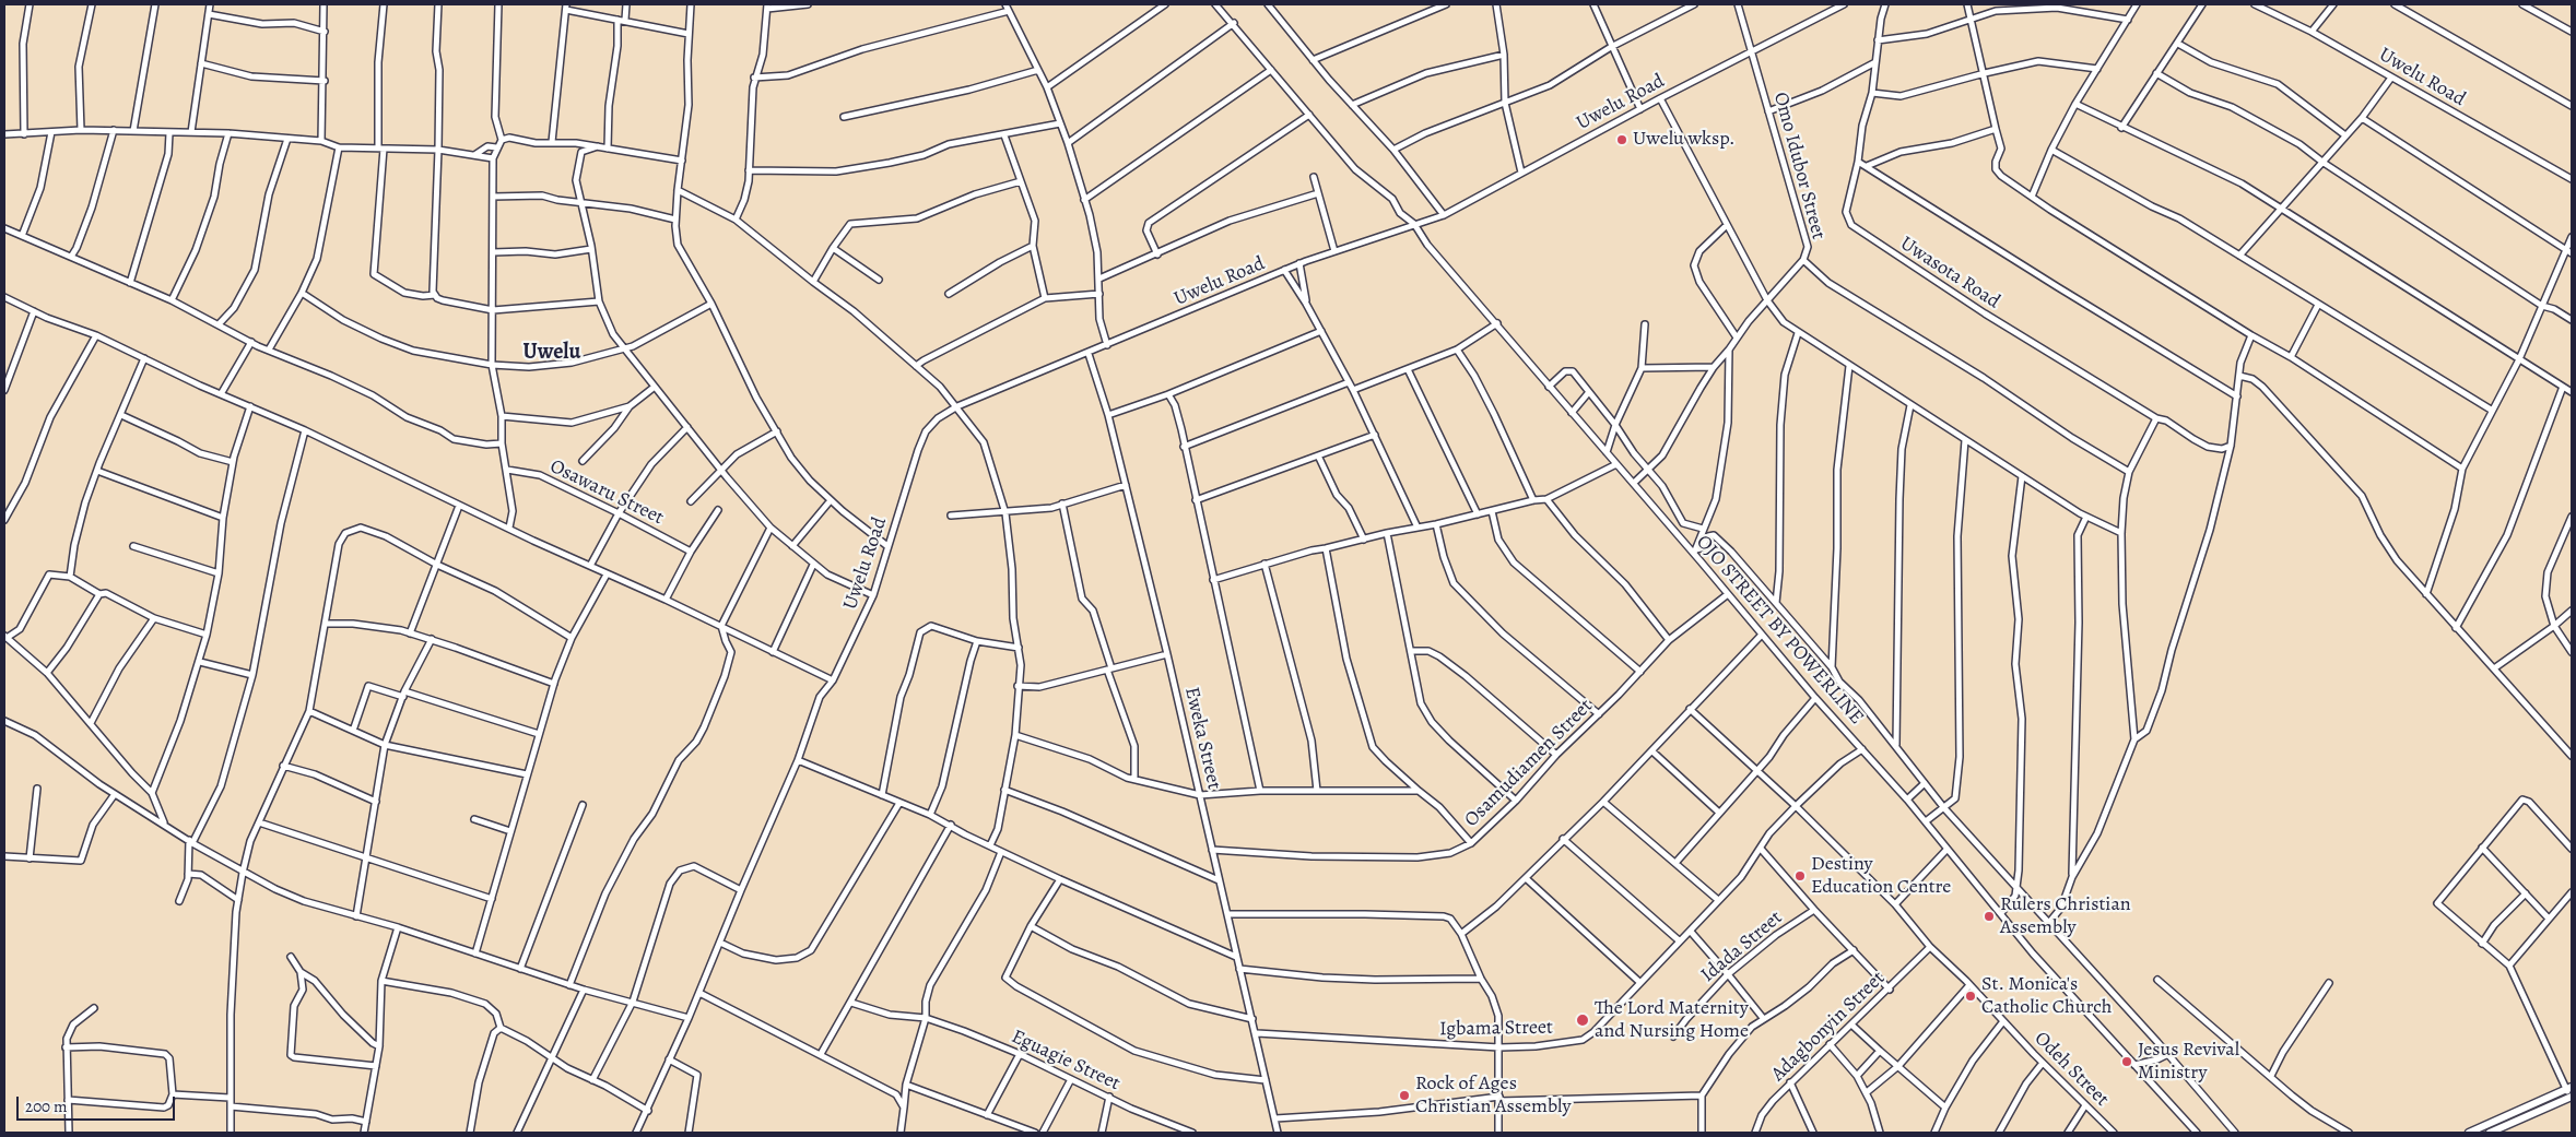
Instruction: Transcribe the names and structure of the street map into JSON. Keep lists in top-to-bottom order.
{
  "streets": {
    "street": [
      "Uwelu Road",
      "Omo Idubor Street",
      "Uwasota Road",
      "Osawaru Street",
      "OJO STREET BY POWERLINE",
      "Eweka Street",
      "Osamudiamen Street",
      "Idada Street",
      "Adagbonyin Street",
      "Igbama Street",
      "Eguagie Street",
      "Odeh Street"
    ]
  },
  "crossings": [
    ["Uwelu Road", "Omo Idubor Street"],
    ["Uwelu Road", "OJO STREET BY POWERLINE"],
    ["Uwelu Road", "Eweka Street"],
    ["Omo Idubor Street", "OJO STREET BY POWERLINE"],
    ["OJO STREET BY POWERLINE", "Osamudiamen Street"],
    ["OJO STREET BY POWERLINE", "Igbama Street"],
    ["Eweka Street", "Osamudiamen Street"],
    ["Eweka Street", "Igbama Street"],
    ["Adagbonyin Street", "Odeh Street"],
    ["Igbama Street", "Odeh Street"]
  ],
  "districts": ["Uwelu"],
  "places": [
    "Uwelu wksp.",
    "Destiny Education Centre",
    "Rulers Christian Assembly",
    "St. Monica's Catholic Church",
    "The Lord Maternity and Nursing Home",
    "Jesus Revival Ministry",
    "Rock of Ages Christian Assembly"
  ],
  "scale_bar": "200 m"
}
